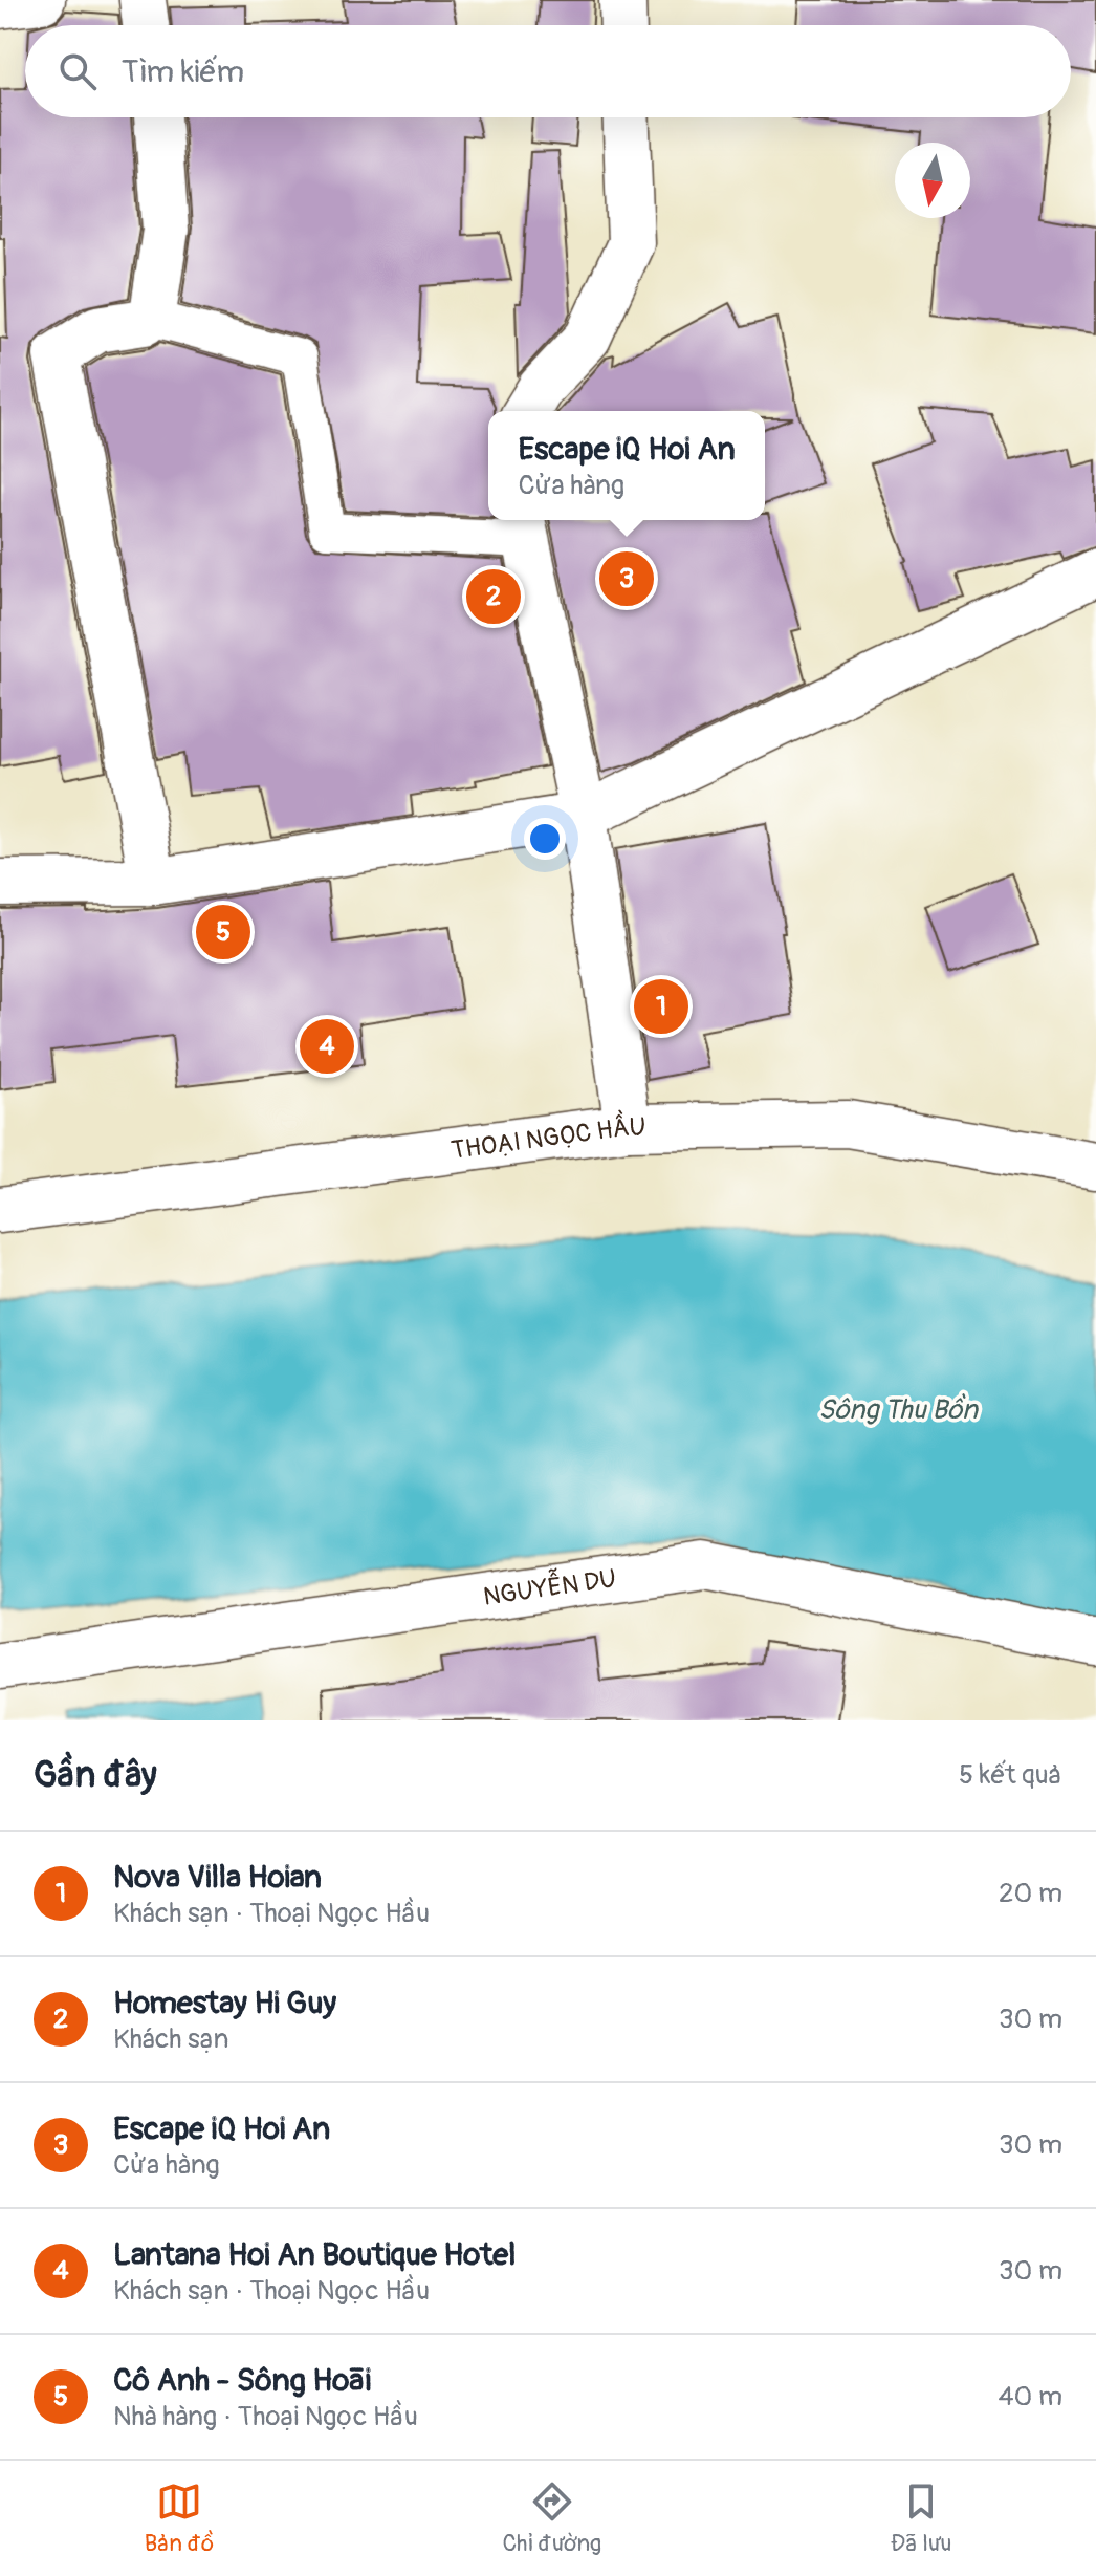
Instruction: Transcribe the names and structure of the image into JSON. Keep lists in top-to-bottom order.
{
  "streets": {
    "street": ["THOẠI NGỌC HẦU", "NGUYỄN DU"]
  },
  "water": ["Sông Thu Bồn"],
  "north": "bottom",
  "page": {
    "search": "Tìm kiếm",
    "popup": ["Escape iQ Hoi An", "Cửa hàng"],
    "pins": [
      "3",
      "2",
      "5",
      "1",
      "4"
    ],
    "heading": ["Gần đây", "5 kết quả"],
    "list": [
      {
        "mark": "1",
        "name": "Nova Villa Hoian",
        "note": "Khách sạn · Thoại Ngọc Hầu",
        "value": "20 m"
      },
      {
        "mark": "2",
        "name": "Homestay Hi Guy",
        "note": "Khách sạn",
        "value": "30 m"
      },
      {
        "mark": "3",
        "name": "Escape iQ Hoi An",
        "note": "Cửa hàng",
        "value": "30 m"
      },
      {
        "mark": "4",
        "name": "Lantana Hoi An Boutique Hotel",
        "note": "Khách sạn · Thoại Ngọc Hầu",
        "value": "30 m"
      },
      {
        "mark": "5",
        "name": "Cô Anh - Sông Hoāi",
        "note": "Nhà hàng · Thoại Ngọc Hầu",
        "value": "40 m"
      }
    ],
    "nav": ["Bản đồ", "Chỉ đường", "Đã lưu"]
  }
}
